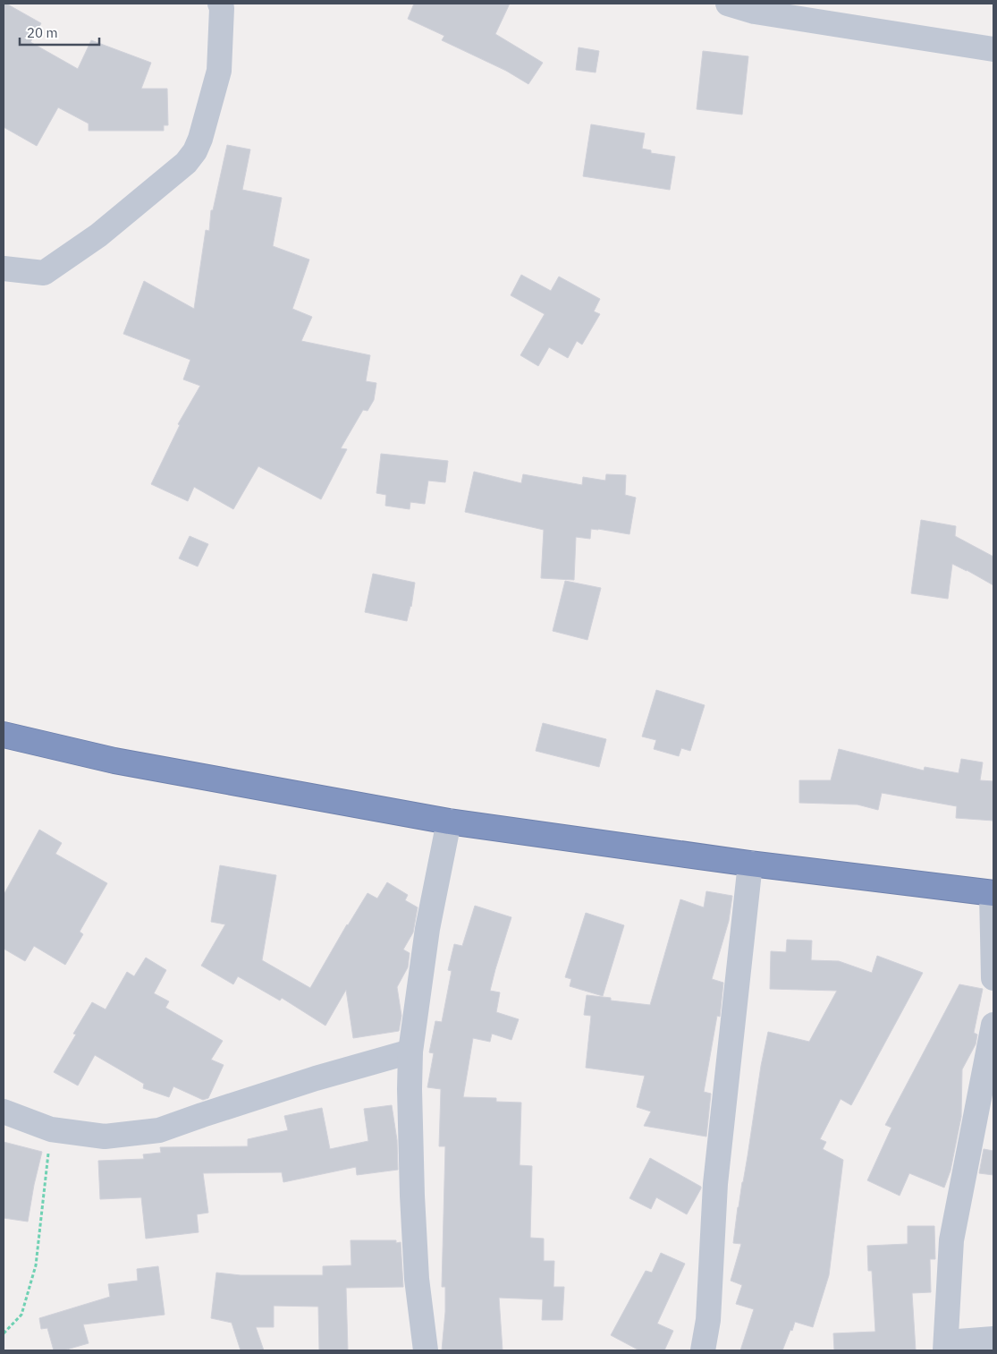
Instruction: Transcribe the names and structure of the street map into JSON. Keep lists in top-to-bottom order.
{
  "scale_bar": "20 m"
}
